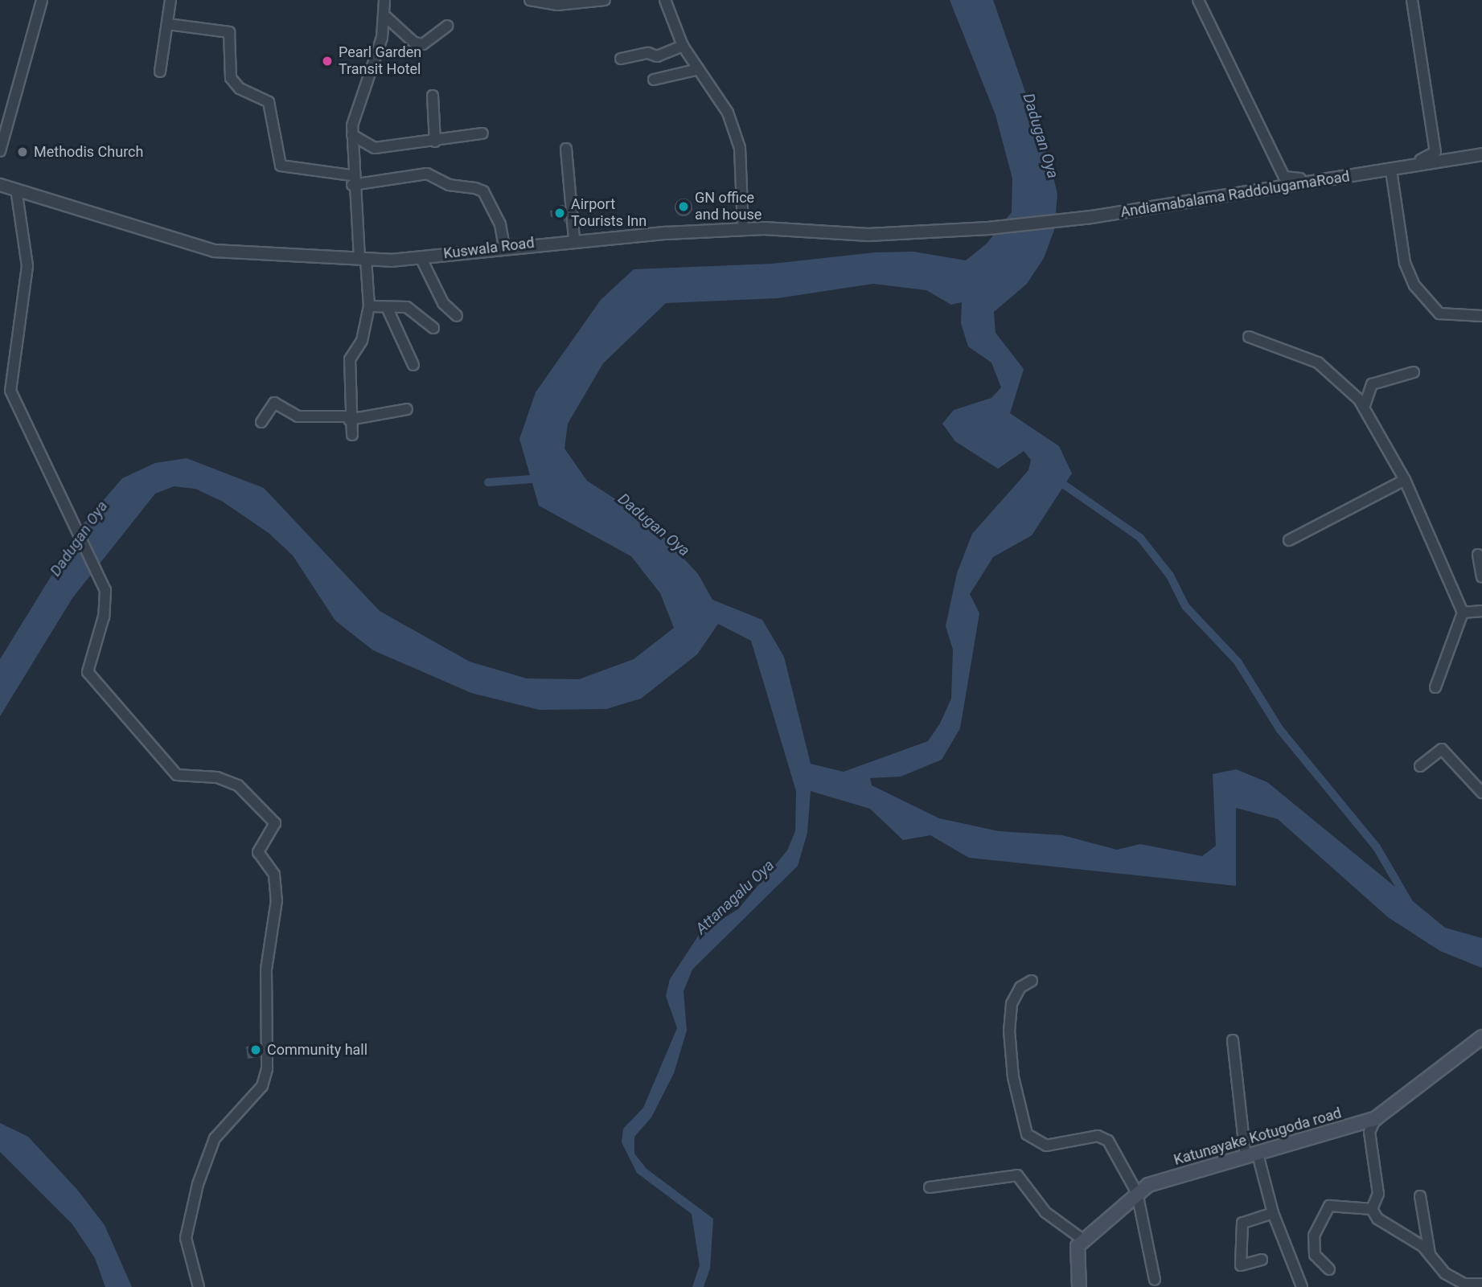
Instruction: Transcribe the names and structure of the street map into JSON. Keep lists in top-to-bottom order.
{
  "streets": {
    "main road": ["Katunayake Kotugoda road"],
    "street": ["Andiamabalama RaddolugamaRoad", "Kuswala Road"]
  },
  "crossings": [
    ["Andiamabalama RaddolugamaRoad", "Kuswala Road"]
  ],
  "water": ["Dadugan Oya", "Attanagalu Oya"],
  "places": [
    "Pearl Garden Transit Hotel",
    "Methodis Church",
    "GN office and house",
    "Airport Tourists Inn",
    "Community hall"
  ]
}
